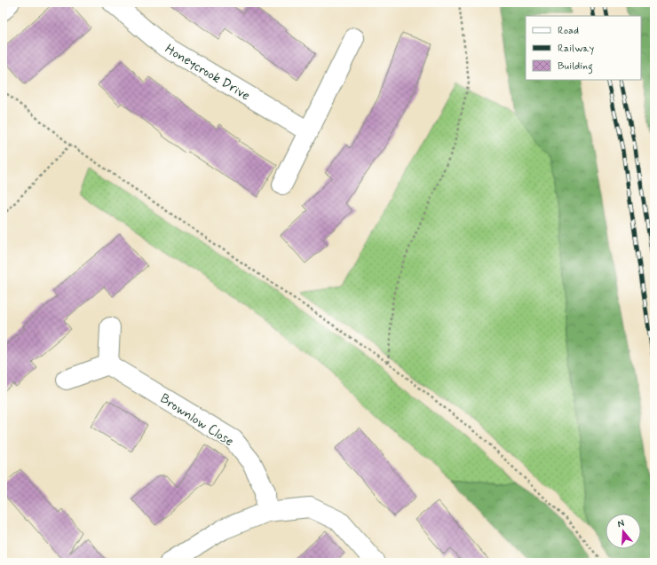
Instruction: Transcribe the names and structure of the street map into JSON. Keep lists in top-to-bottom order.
{
  "streets": {
    "street": ["Honeycrook Drive", "Brownlow Close"]
  },
  "legend": ["Road", "Railway", "Building"],
  "north": "top"
}
